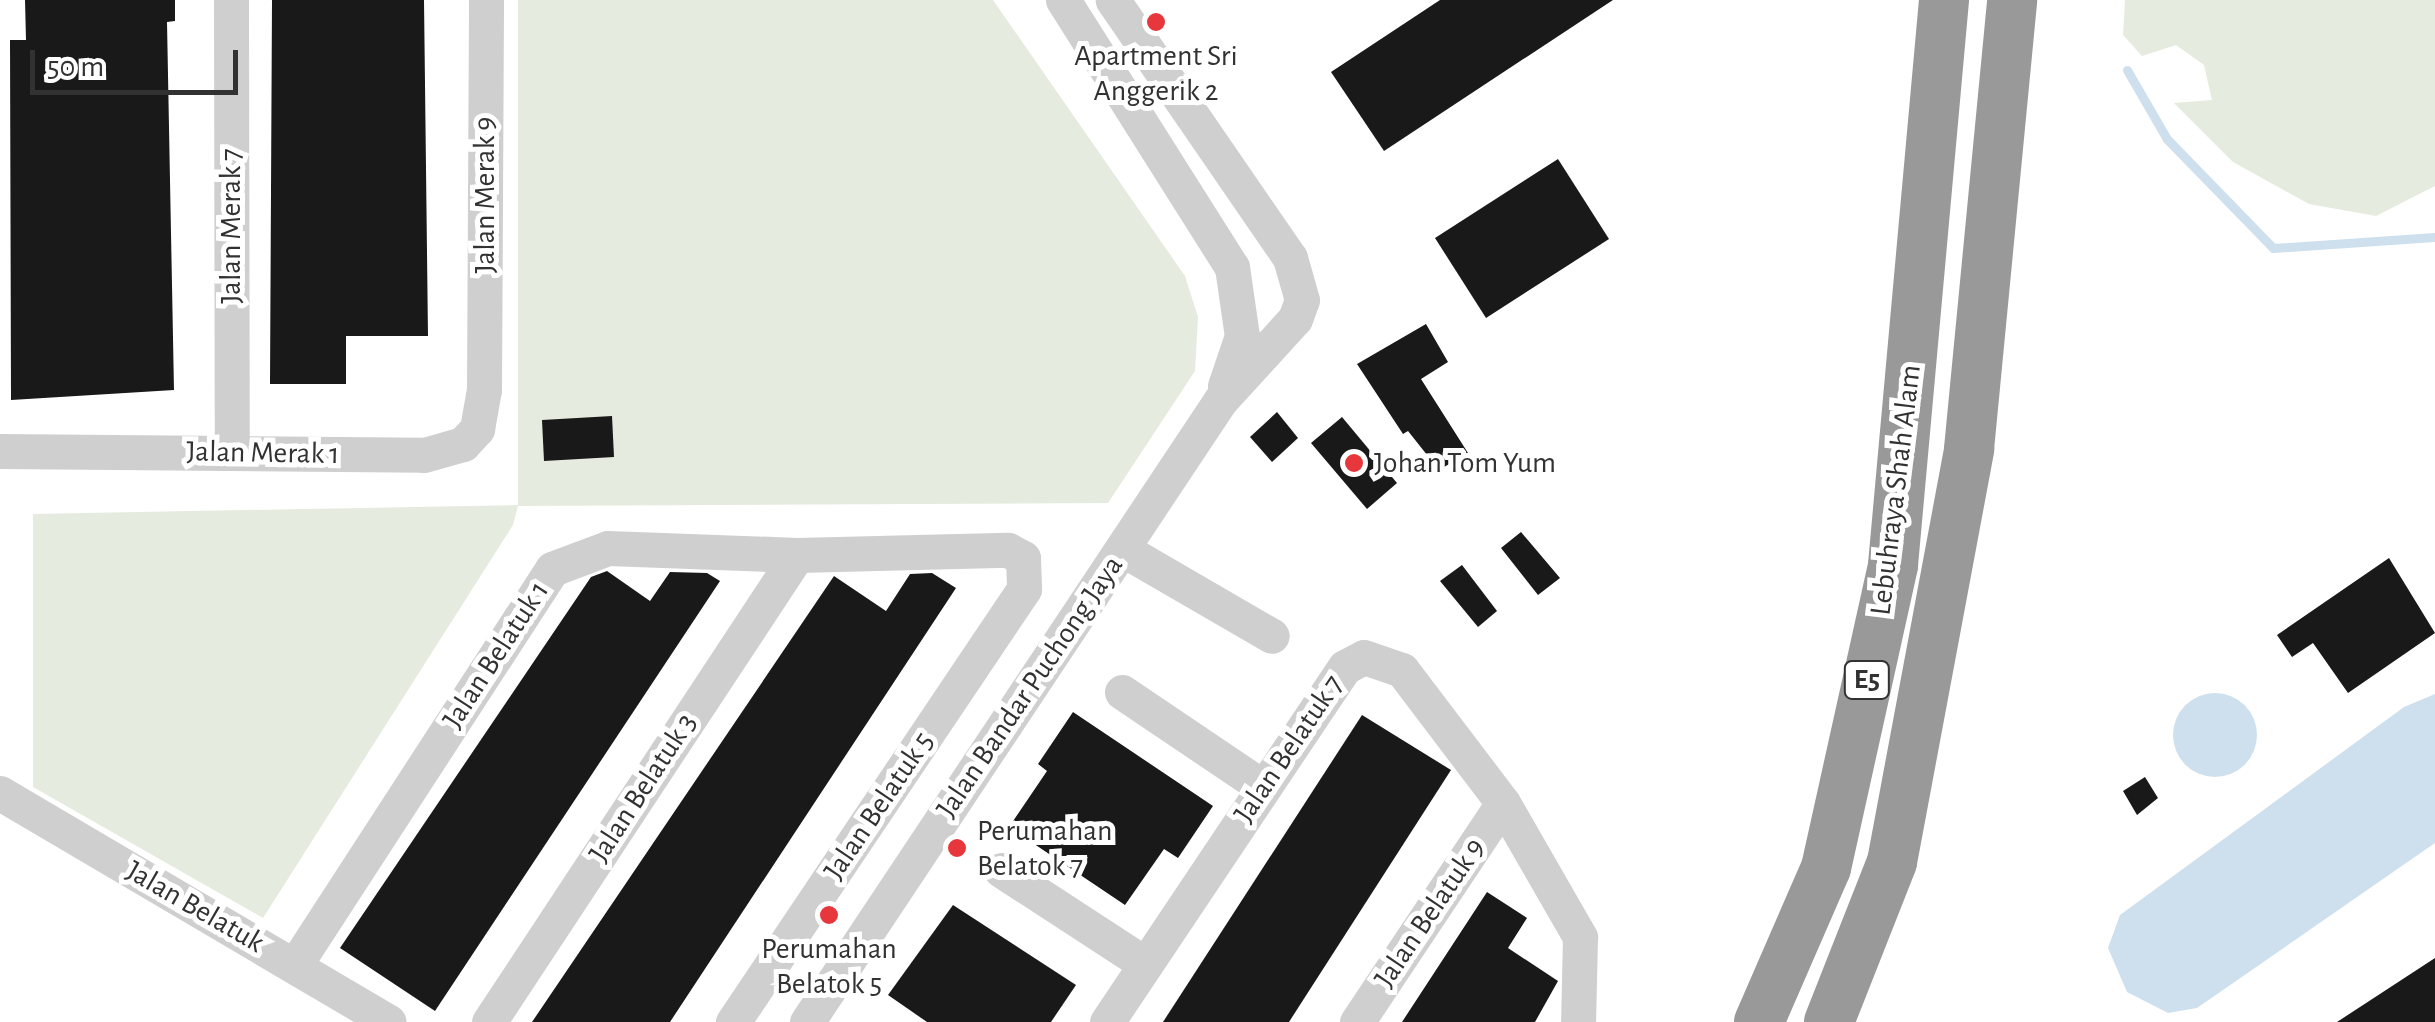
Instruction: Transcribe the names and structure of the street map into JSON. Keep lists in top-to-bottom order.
{
  "streets": {
    "highway": ["Lebuhraya Shah Alam", "E5"],
    "street": [
      "Jalan Merak 9",
      "Jalan Merak 7",
      "Jalan Merak 1",
      "Jalan Belatuk 1",
      "Jalan Bandar Puchong Jaya",
      "Jalan Belatuk 7",
      "Jalan Belatuk 3",
      "Jalan Belatuk 5",
      "Jalan Belatuk",
      "Jalan Belatuk 9"
    ]
  },
  "crossings": [
    ["Jalan Merak 9", "Jalan Merak 1"],
    ["Jalan Merak 7", "Jalan Merak 1"],
    ["Jalan Belatuk 1", "Jalan Belatuk 3"],
    ["Jalan Belatuk 1", "Jalan Belatuk 5"],
    ["Jalan Belatuk 1", "Jalan Belatuk"],
    ["Jalan Belatuk 7", "Jalan Belatuk 9"]
  ],
  "places": [
    "Apartment Sri Anggerik 2",
    "Johan Tom Yum",
    "Perumahan Belatok 7",
    "Perumahan Belatok 5"
  ],
  "scale_bar": "50 m"
}
